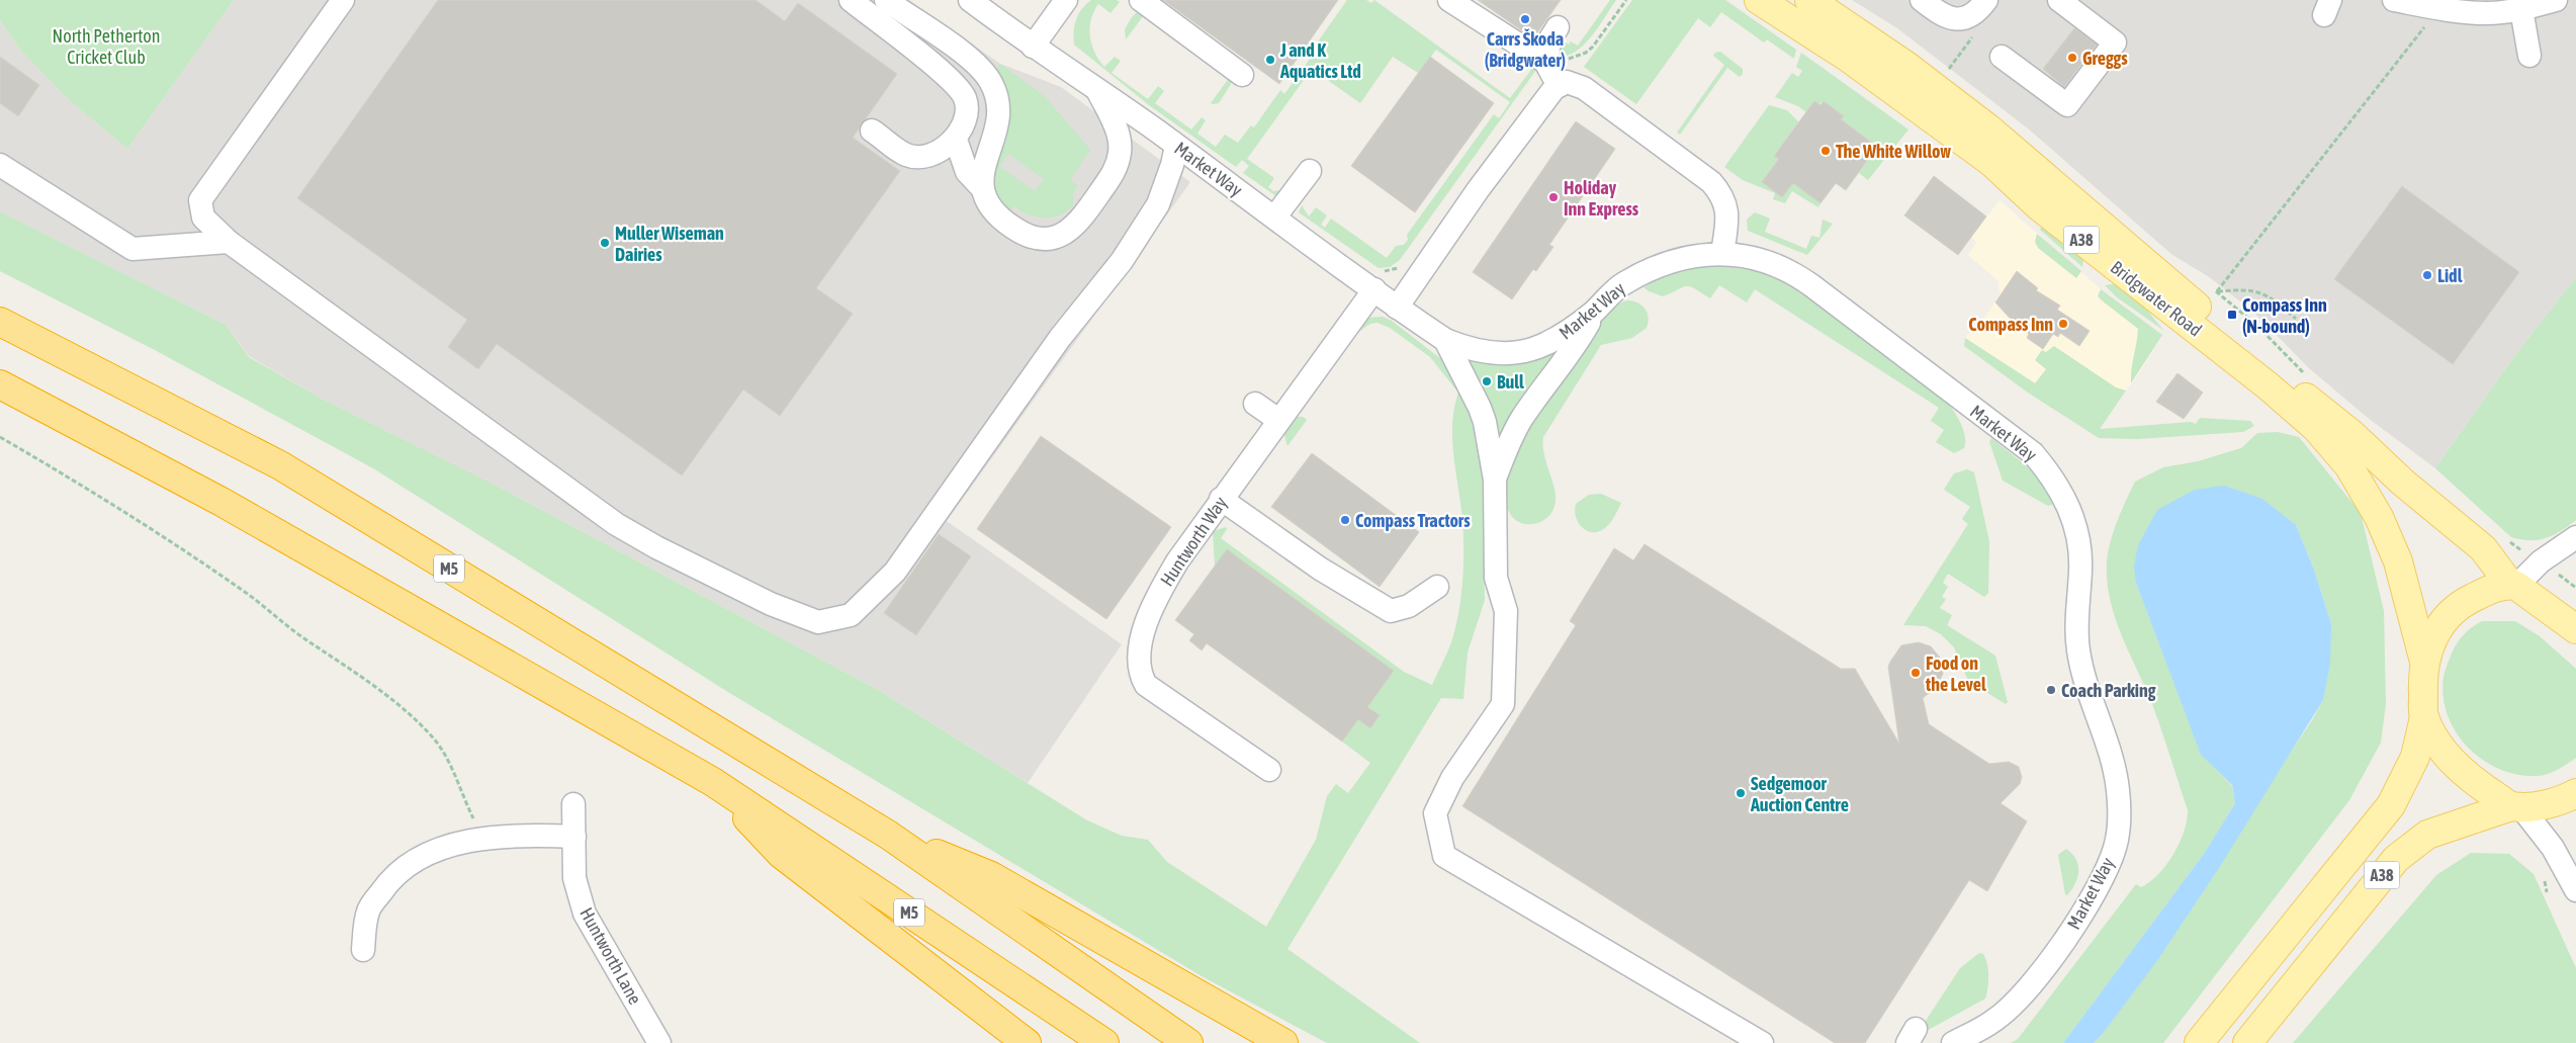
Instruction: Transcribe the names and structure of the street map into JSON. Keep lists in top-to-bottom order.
{
  "streets": {
    "highway": ["M5"],
    "main road": ["A38", "Bridgwater Road"],
    "street": ["Market Way", "Huntworth Way", "Huntworth Lane"]
  },
  "crossings": [
    ["Market Way", "Huntworth Way"],
    ["A38", "Bridgwater Road"]
  ],
  "parks": ["North Petherton Cricket Club"],
  "places": {
    "other": [
      "Carrs Škoda (Bridgwater)",
      "Greggs",
      "J and K Aquatics Ltd",
      "The White Willow",
      "Holiday Inn Express",
      "Muller Wiseman Dairies",
      "Lidl",
      "Compass Inn",
      "Bull",
      "Compass Tractors",
      "Food on the Level",
      "Coach Parking",
      "Sedgemoor Auction Centre"
    ],
    "transit": ["Compass Inn (N-bound)"]
  }
}
